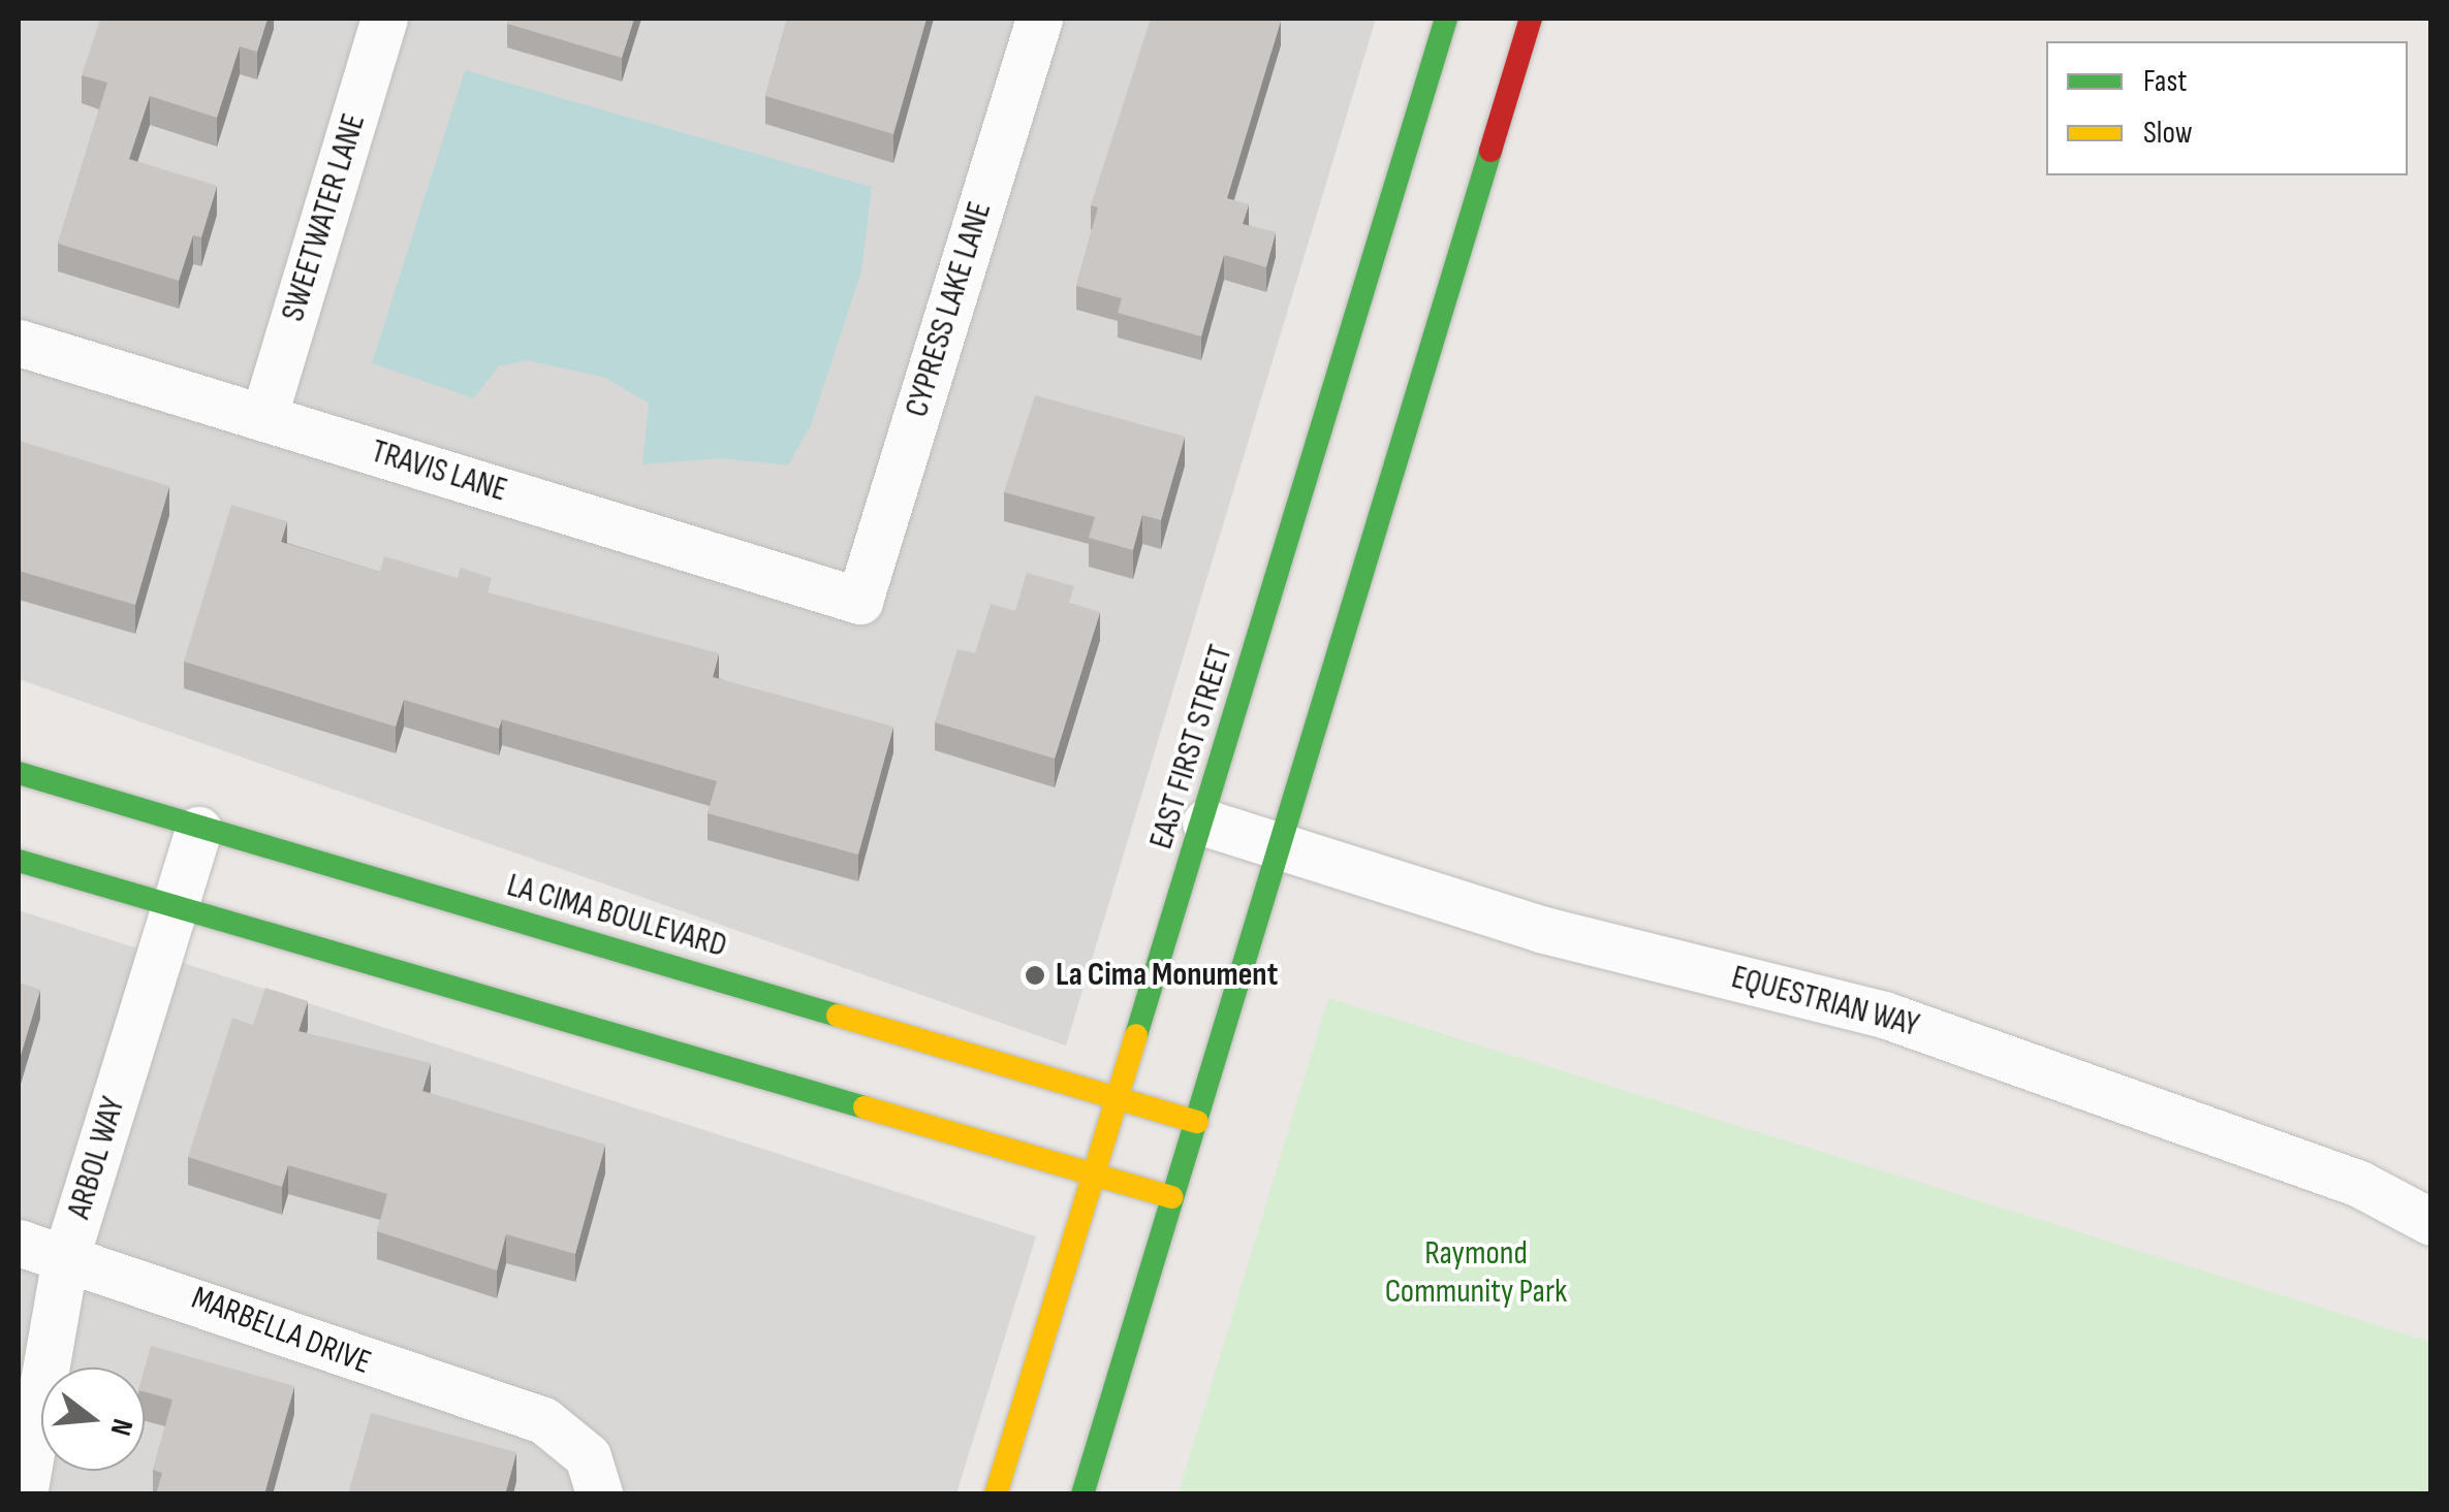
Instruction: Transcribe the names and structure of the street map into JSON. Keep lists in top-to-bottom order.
{
  "streets": {
    "main road": ["EAST FIRST STREET", "LA CIMA BOULEVARD"],
    "street": [
      "SWEETWATER LANE",
      "CYPRESS LAKE LANE",
      "TRAVIS LANE",
      "EQUESTRIAN WAY",
      "ARBOL WAY",
      "MARBELLA DRIVE"
    ]
  },
  "crossings": [
    ["SWEETWATER LANE", "TRAVIS LANE"],
    ["CYPRESS LAKE LANE", "TRAVIS LANE"],
    ["EAST FIRST STREET", "LA CIMA BOULEVARD"],
    ["EAST FIRST STREET", "EQUESTRIAN WAY"],
    ["LA CIMA BOULEVARD", "ARBOL WAY"],
    ["ARBOL WAY", "MARBELLA DRIVE"]
  ],
  "parks": ["Raymond Community Park"],
  "places": ["La Cima Monument"],
  "legend": ["Fast", "Slow"],
  "north": "right"
}
